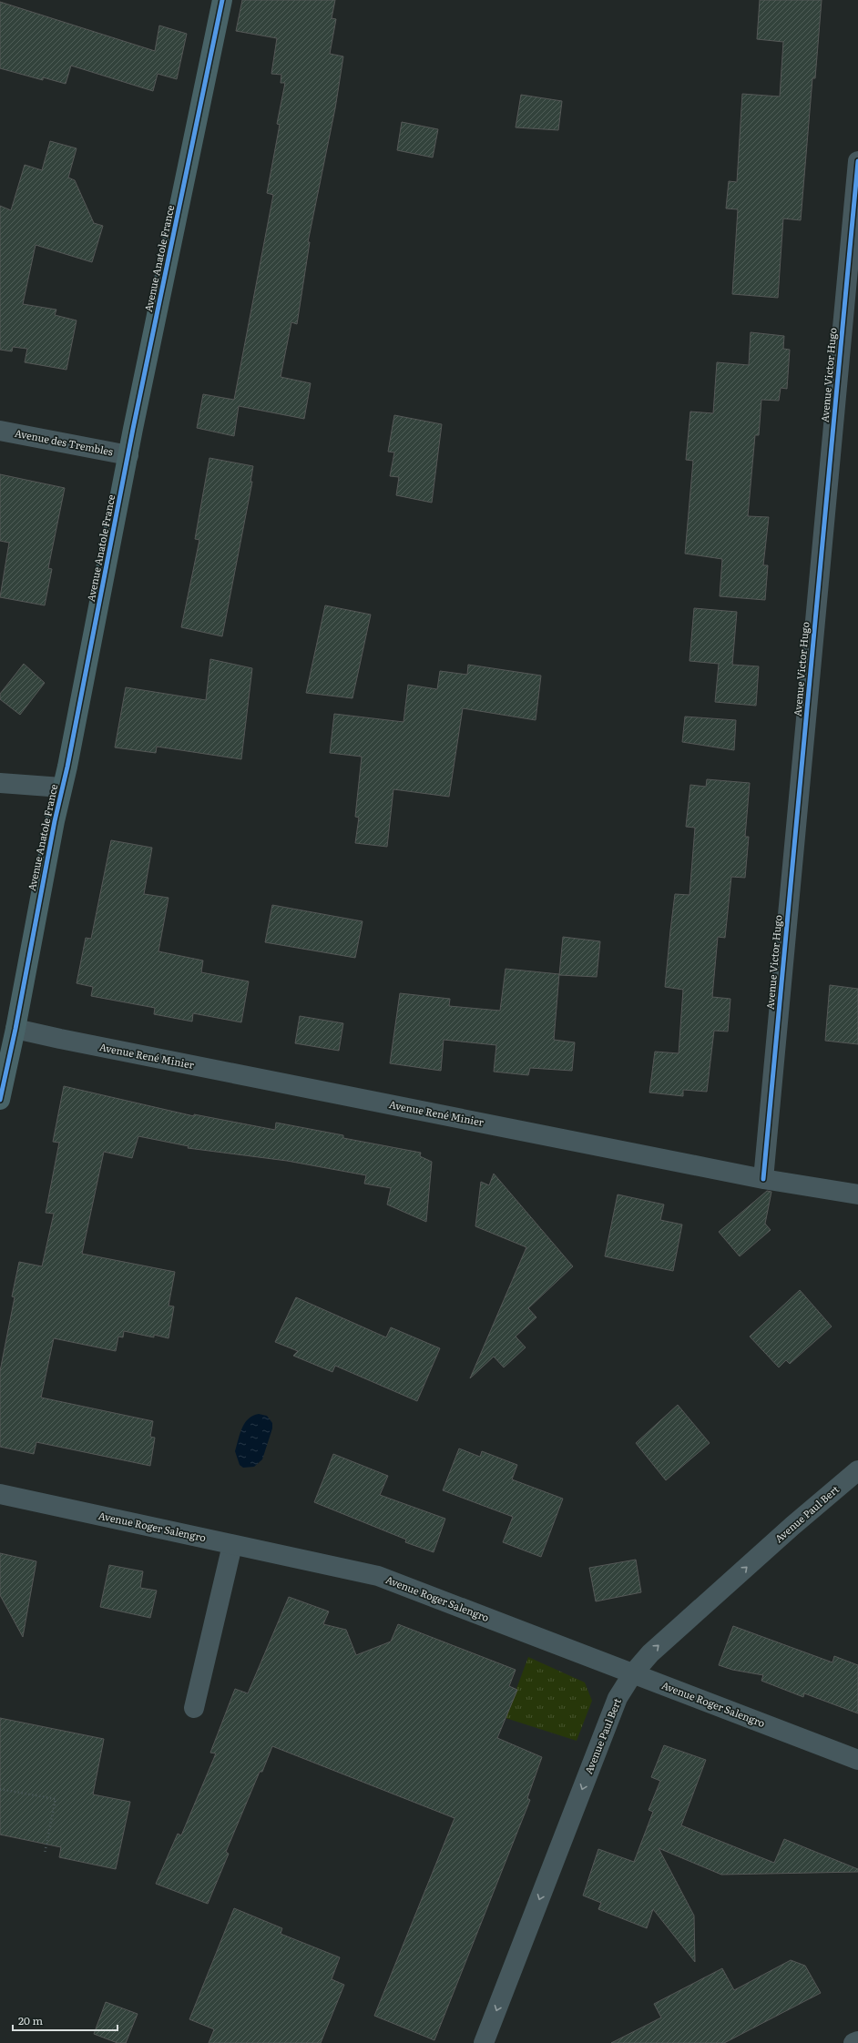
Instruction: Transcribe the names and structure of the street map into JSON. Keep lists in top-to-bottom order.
{
  "streets": {
    "street": [
      "Avenue Anatole France",
      "Avenue Victor Hugo",
      "Avenue des Trembles",
      "Avenue René Minier",
      "Avenue Paul Bert",
      "Avenue Roger Salengro"
    ]
  },
  "crossings": [
    ["Avenue Anatole France", "Avenue des Trembles"],
    ["Avenue Anatole France", "Avenue René Minier"],
    ["Avenue Victor Hugo", "Avenue René Minier"],
    ["Avenue Paul Bert", "Avenue Roger Salengro"]
  ],
  "scale_bar": "20 m"
}
